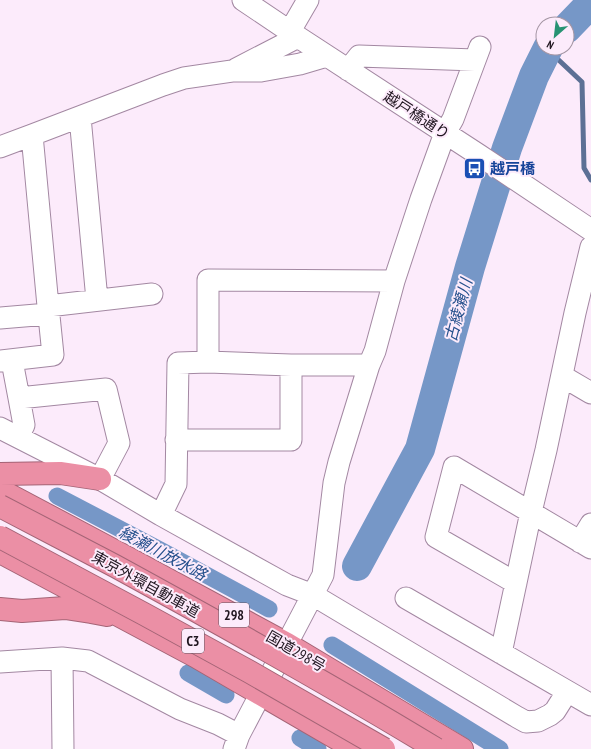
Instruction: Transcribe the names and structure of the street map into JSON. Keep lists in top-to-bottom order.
{
  "streets": {
    "highway": [
      "東京外環自動車道",
      "298",
      "C3",
      "国道298号"
    ],
    "street": ["越戸橋通り"]
  },
  "water": ["古綾瀬川", "綾瀬川放水路"],
  "places": {
    "bus stop": ["越戸橋"]
  },
  "north": "bottom left"
}
